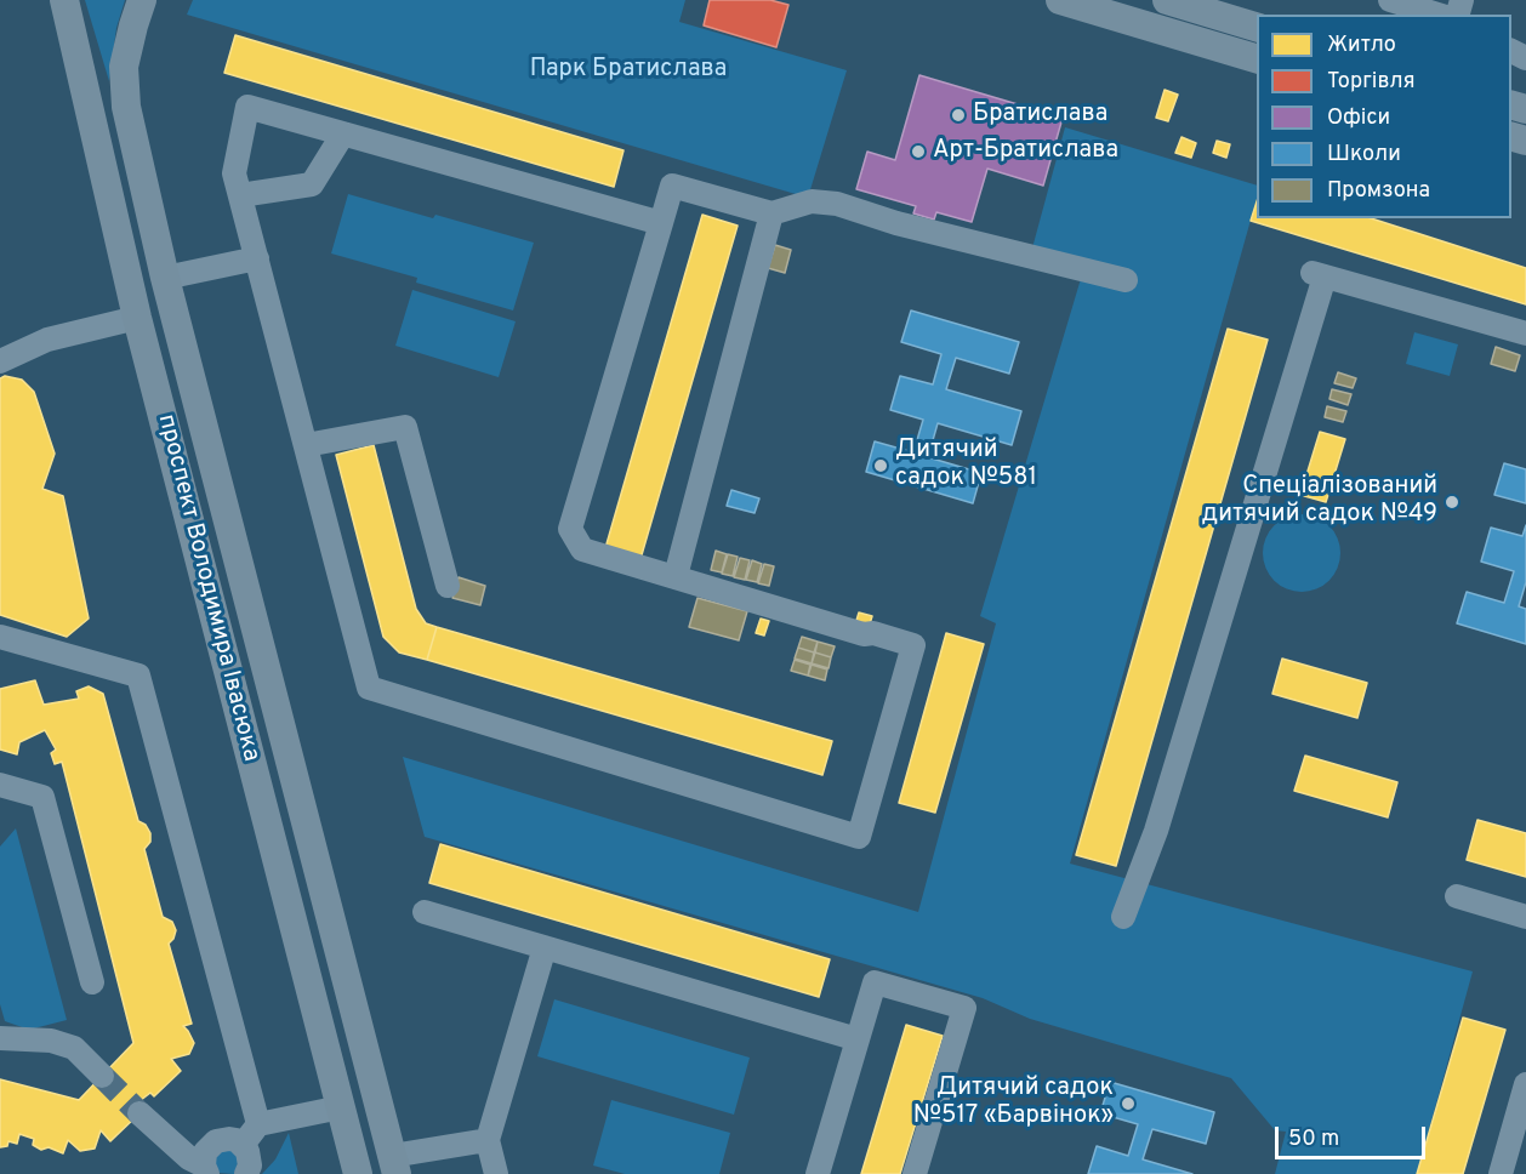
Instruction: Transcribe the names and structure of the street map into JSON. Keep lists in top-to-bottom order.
{
  "streets": {
    "main road": ["проспект Володимира Івасюка"]
  },
  "parks": ["Парк Братислава"],
  "places": [
    "Братислава",
    "Арт-Братислава",
    "Дитячий садок №581",
    "Спеціалізований дитячий садок №49",
    "Дитячий садок №517 «Барвінок»"
  ],
  "legend": [
    "Житло",
    "Торгівля",
    "Офіси",
    "Школи",
    "Промзона"
  ],
  "scale_bar": "50 m"
}
